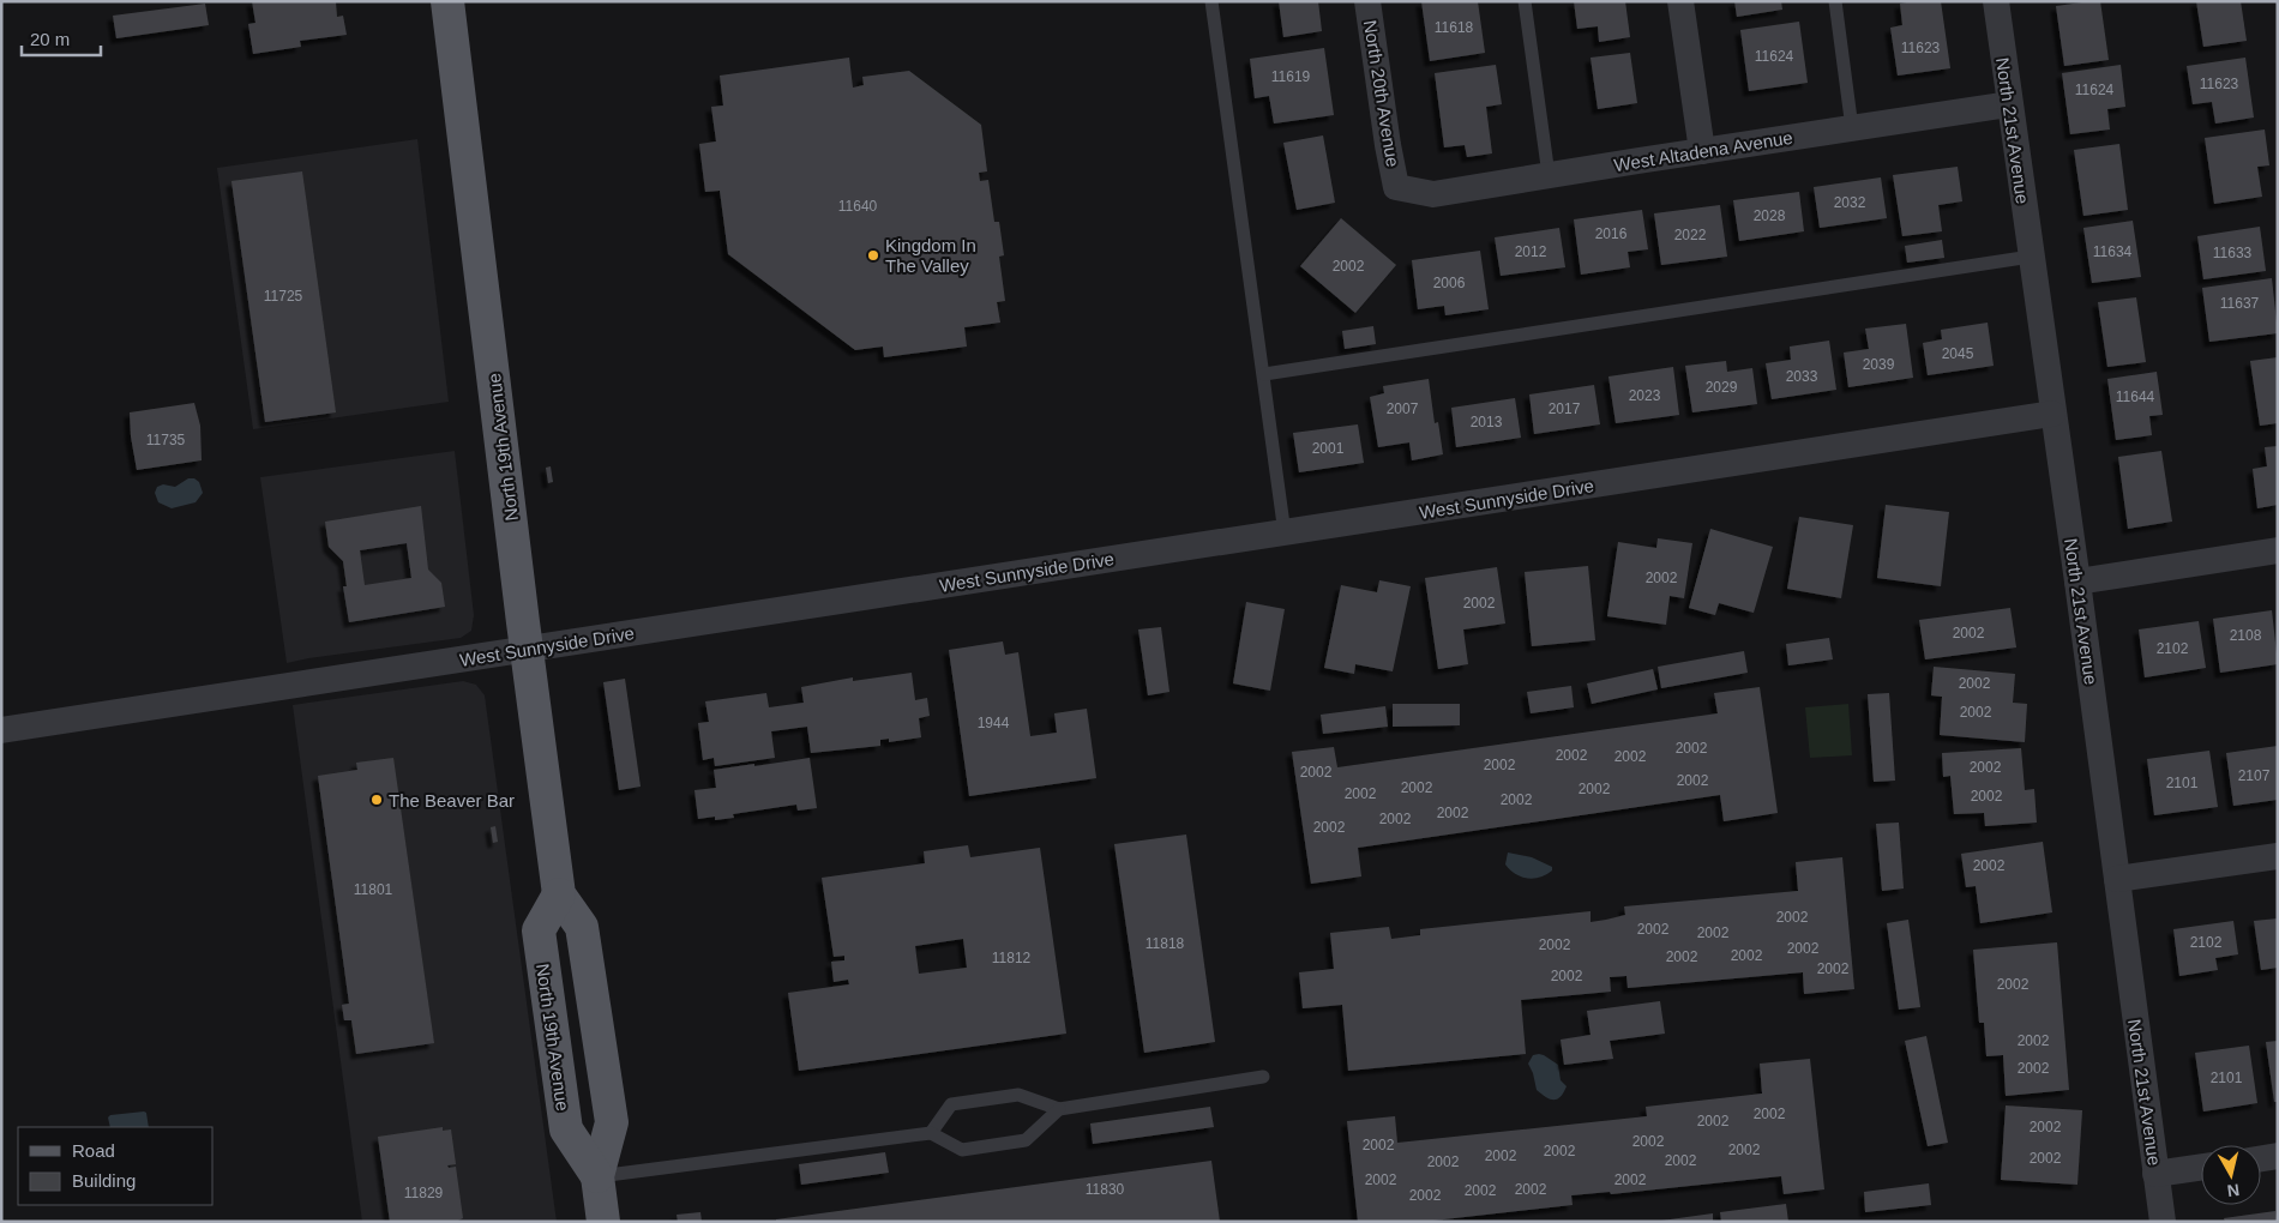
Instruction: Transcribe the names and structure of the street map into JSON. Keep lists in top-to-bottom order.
{
  "streets": {
    "main road": ["North 19th Avenue"],
    "street": [
      "North 20th Avenue",
      "North 21st Avenue",
      "West Altadena Avenue",
      "West Sunnyside Drive"
    ]
  },
  "crossings": [
    ["North 20th Avenue", "West Altadena Avenue"],
    ["North 21st Avenue", "West Altadena Avenue"],
    ["North 21st Avenue", "West Sunnyside Drive"],
    ["North 19th Avenue", "West Sunnyside Drive"]
  ],
  "places": ["Kingdom In The Valley", "The Beaver Bar"],
  "house_numbers": [
    "11618",
    "11623",
    "11624",
    "11619",
    "11623",
    "11624",
    "2032",
    "11640",
    "2028",
    "2016",
    "2022",
    "2012",
    "11634",
    "11633",
    "2002",
    "2006",
    "11725",
    "11637",
    "2045",
    "2039",
    "2033",
    "2029",
    "2023",
    "11644",
    "2007",
    "2017",
    "2013",
    "11735",
    "2001",
    "2002",
    "2002",
    "2002",
    "2108",
    "2102",
    "2002",
    "2002",
    "1944",
    "2002",
    "2002",
    "2002",
    "2002",
    "2002",
    "2002",
    "2107",
    "2002",
    "2101",
    "2002",
    "2002",
    "2002",
    "2002",
    "2002",
    "2002",
    "2002",
    "2002",
    "2002",
    "11801",
    "2002",
    "2002",
    "2002",
    "2102",
    "11818",
    "2002",
    "2002",
    "2002",
    "2002",
    "11812",
    "2002",
    "2002",
    "2002",
    "2002",
    "2002",
    "2101",
    "2002",
    "2002",
    "2002",
    "2002",
    "2002",
    "2002",
    "2002",
    "2002",
    "2002",
    "2002",
    "2002",
    "2002",
    "2002",
    "11830",
    "2002",
    "2002",
    "11829",
    "2002"
  ],
  "legend": ["Road", "Building"],
  "scale_bar": "20 m",
  "north": "bottom"
}
